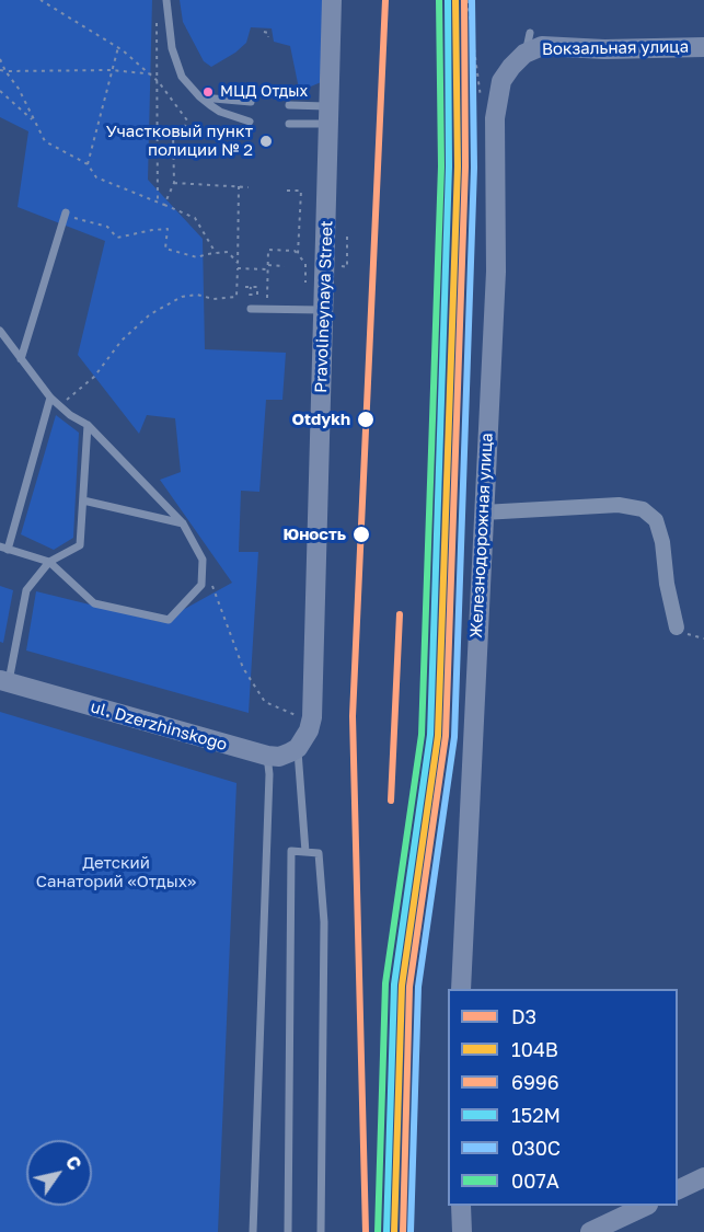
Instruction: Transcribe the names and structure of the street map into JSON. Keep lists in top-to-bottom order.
{
  "streets": {
    "street": [
      "Вокзальная улица",
      "Pravolineynaya Street",
      "Железнодорожная улица",
      "ul. Dzerzhinskogo"
    ]
  },
  "crossings": [
    ["Вокзальная улица", "Железнодорожная улица"]
  ],
  "parks": ["Детский Санаторий «Отдых»"],
  "places": [
    "МЦД Отдых",
    "Участковый пункт полиции № 2",
    "Otdykh",
    "Юность"
  ],
  "lines": [
    "transit line D3",
    "transit line 104В",
    "transit line 6996",
    "transit line 152М",
    "transit line 030C",
    "transit line 007А"
  ],
  "legend": [
    "D3",
    "104В",
    "6996",
    "152М",
    "030C",
    "007А"
  ],
  "north": "top right"
}
